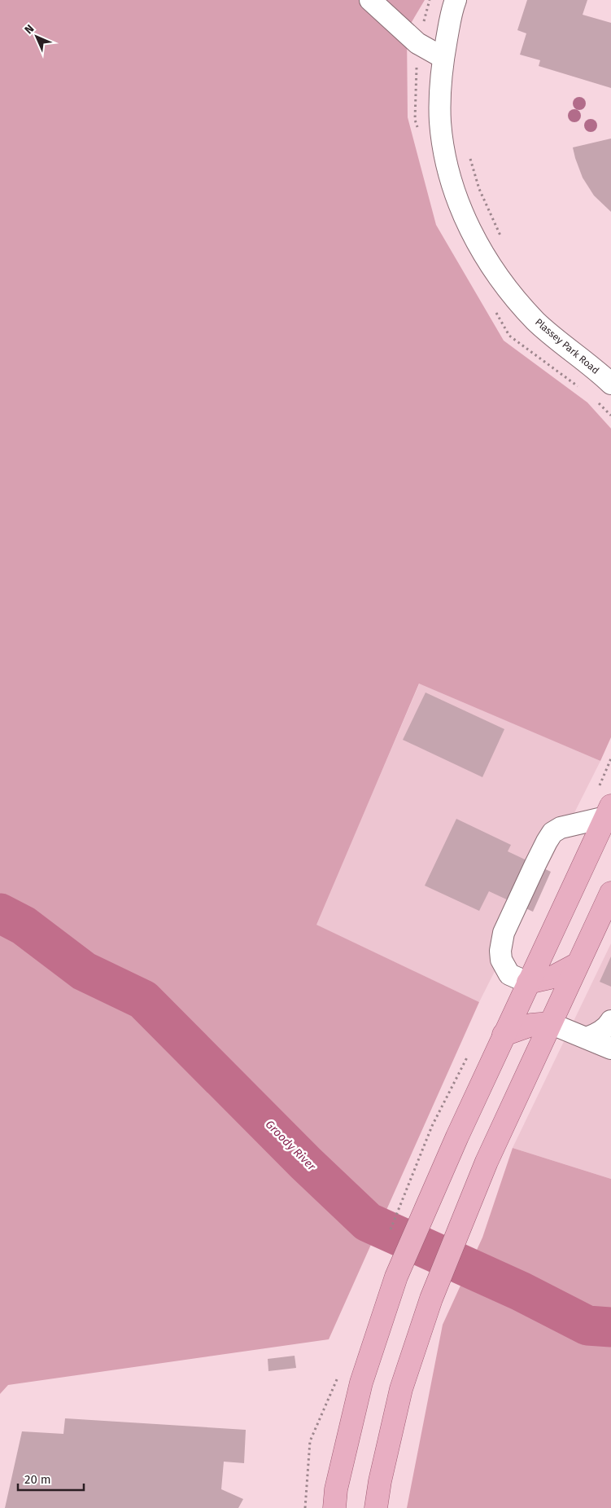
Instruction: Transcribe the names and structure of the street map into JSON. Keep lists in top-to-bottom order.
{
  "streets": {
    "street": ["Plassey Park Road"]
  },
  "water": ["Groody River"],
  "scale_bar": "20 m",
  "north": "top left"
}
